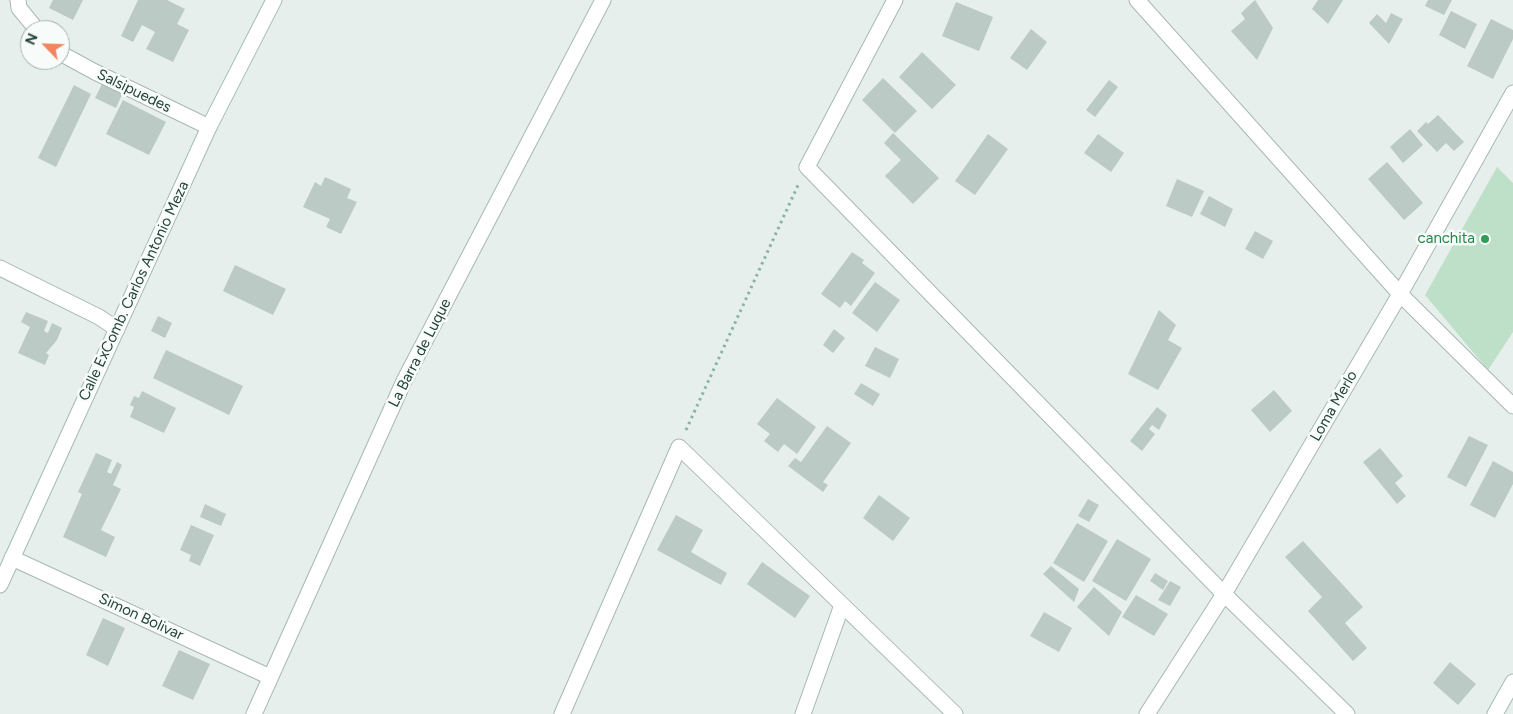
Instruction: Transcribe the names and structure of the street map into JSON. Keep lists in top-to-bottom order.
{
  "streets": {
    "street": [
      "Salsipuedes",
      "Calle ExComb. Carlos Antonio Meza",
      "La Barra de Luque",
      "Loma Merlo",
      "Simon Bolivar"
    ]
  },
  "crossings": [
    ["Salsipuedes", "Calle ExComb. Carlos Antonio Meza"],
    ["Calle ExComb. Carlos Antonio Meza", "Simon Bolivar"],
    ["La Barra de Luque", "Simon Bolivar"]
  ],
  "places": ["canchita"],
  "north": "top left"
}
